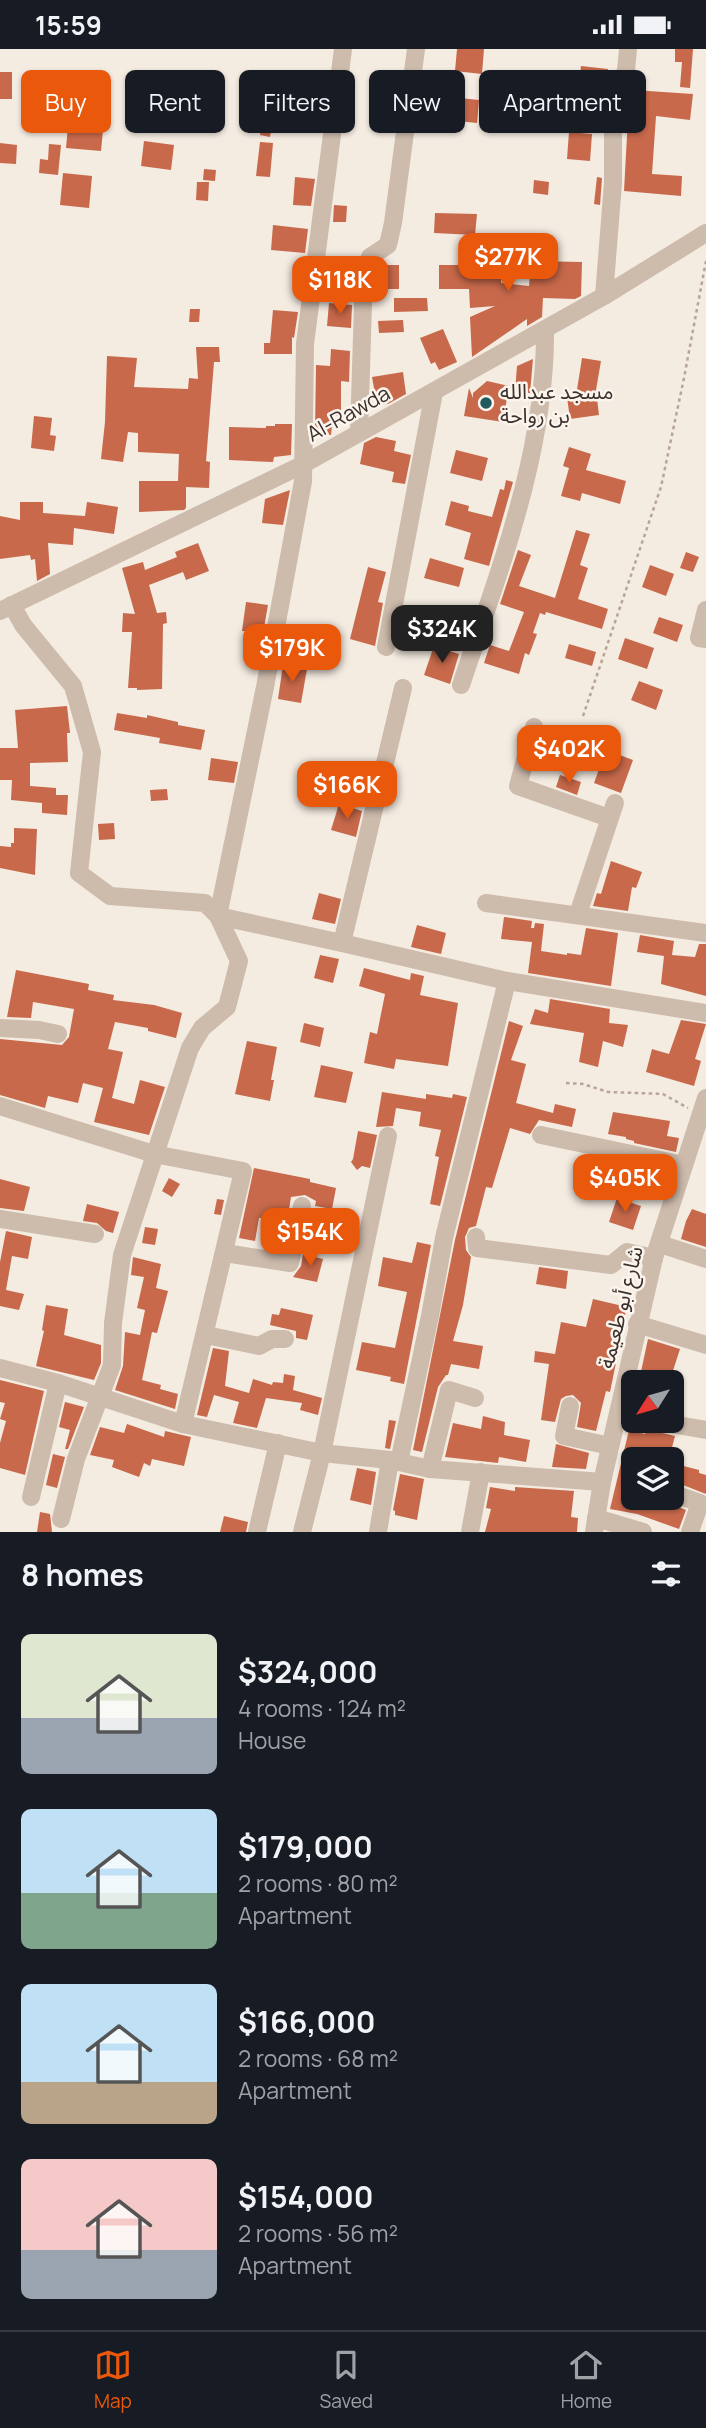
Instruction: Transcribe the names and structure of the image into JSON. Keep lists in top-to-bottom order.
{
  "streets": {
    "street": ["Al-Rawda", "شارع أبو طعيمة"]
  },
  "places": ["مسجد عبدالله بن رواحة"],
  "north": "bottom left",
  "page": {
    "status": "15:59",
    "chip": [
      "Buy",
      "Rent",
      "Filters",
      "New",
      "Apartment"
    ],
    "price": [
      "$277K",
      "$118K",
      "$324K",
      "$179K",
      "$402K",
      "$166K",
      "$405K",
      "$154K"
    ],
    "heading": "8 homes",
    "list": [
      {
        "name": "$324,000",
        "note": "4 rooms · 124 m² · House"
      },
      {
        "name": "$179,000",
        "note": "2 rooms · 80 m² · Apartment"
      },
      {
        "name": "$166,000",
        "note": "2 rooms · 68 m² · Apartment"
      },
      {
        "name": "$154,000",
        "note": "2 rooms · 56 m² · Apartment"
      }
    ],
    "tabs": ["Map", "Saved", "Home"]
  }
}
